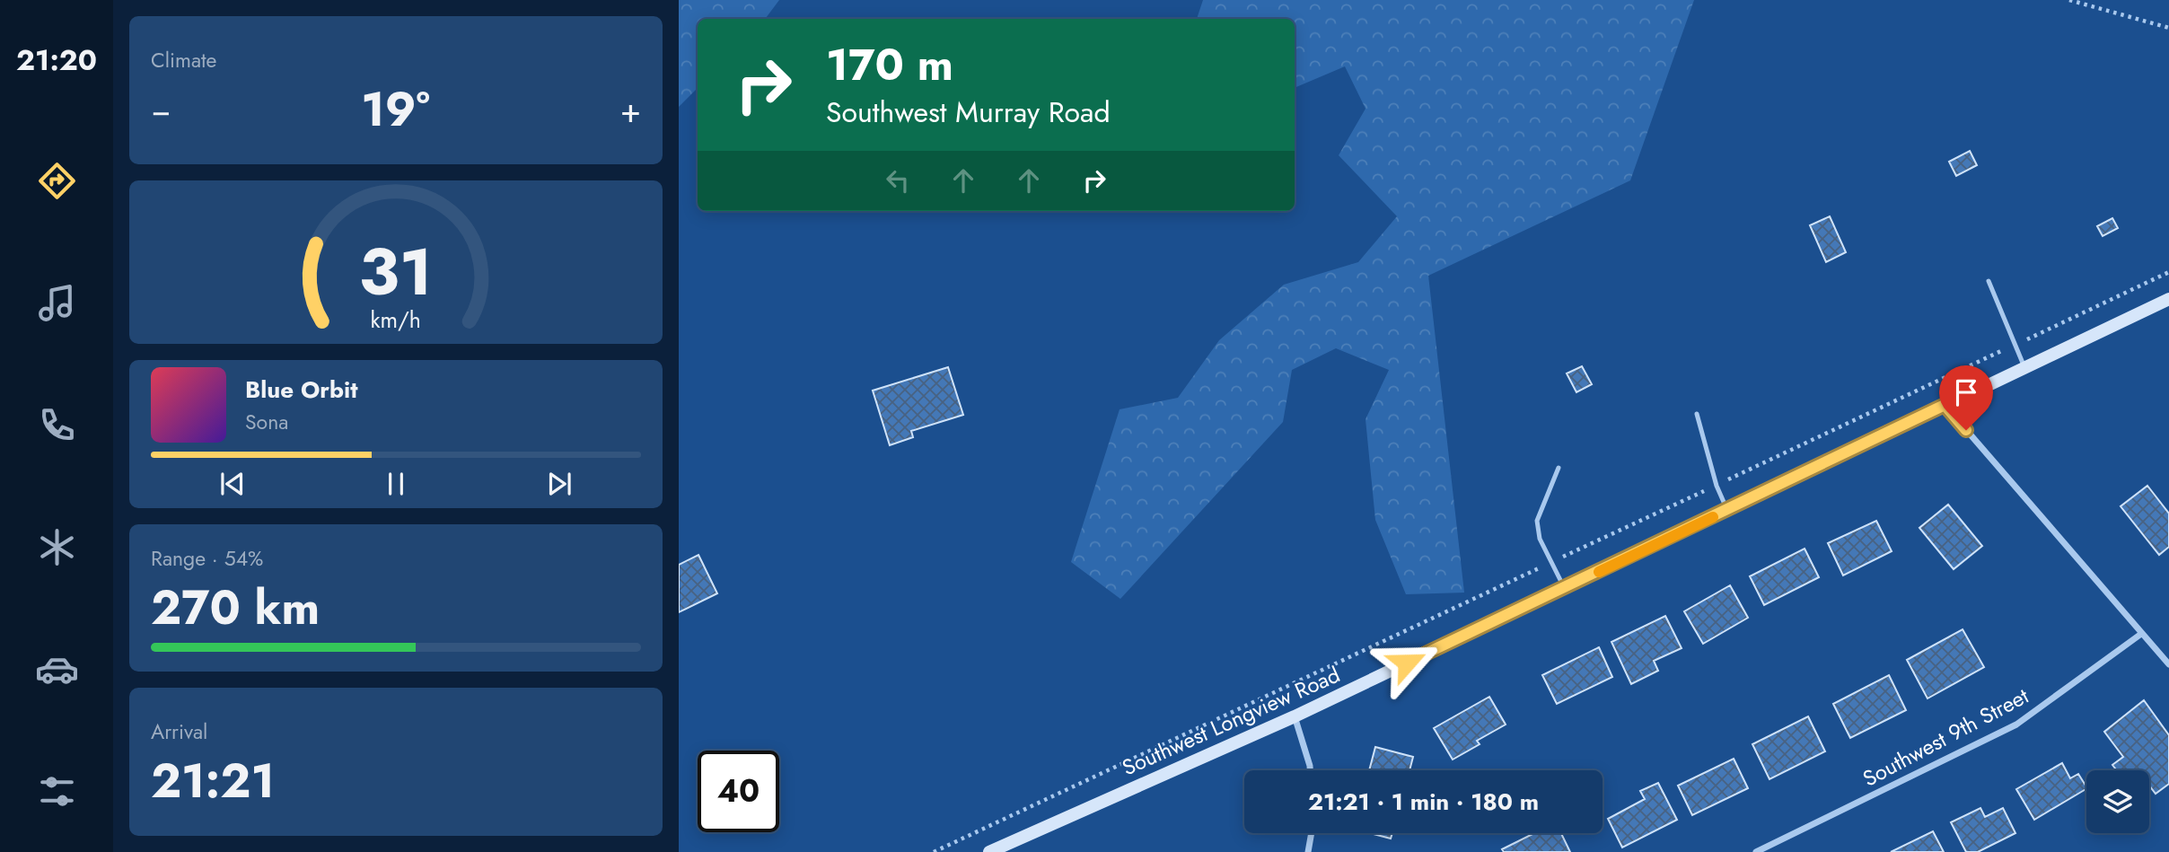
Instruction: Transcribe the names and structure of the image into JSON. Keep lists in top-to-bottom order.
{
  "streets": {
    "street": ["Southwest Longview Road", "Southwest 9th Street"]
  },
  "page": {
    "tabs": "21:20",
    "tile": [
      "Climate",
      ["Range · 54%", "270 km"],
      ["Arrival", "21:21"]
    ],
    "turn": ["170 m", "Southwest Murray Road"],
    "heat": ["−", "19°", "+"],
    "song": ["Blue Orbit", "Sona"],
    "limit": "40",
    "trip": "21:21 · 1 min · 180 m",
    "gauge": ["31", "km/h"]
  }
}
